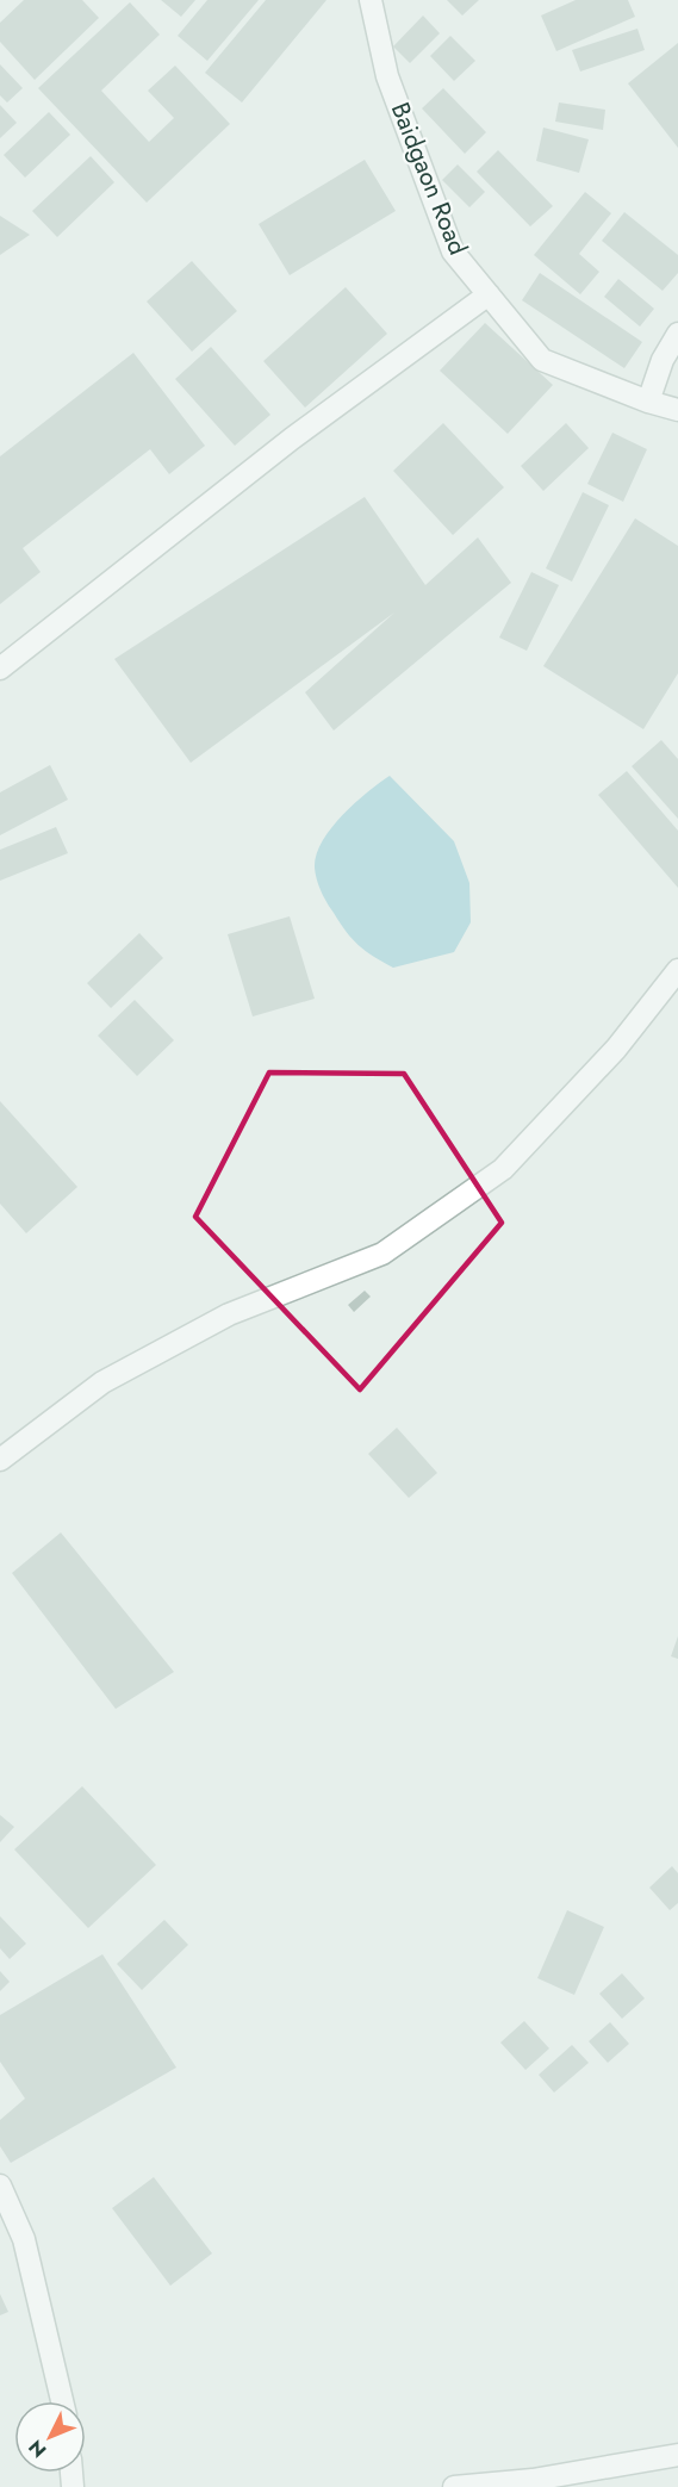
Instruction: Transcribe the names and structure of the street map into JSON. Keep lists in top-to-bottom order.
{
  "streets": {
    "street": ["Baidgaon Road"]
  },
  "north": "bottom left"
}
